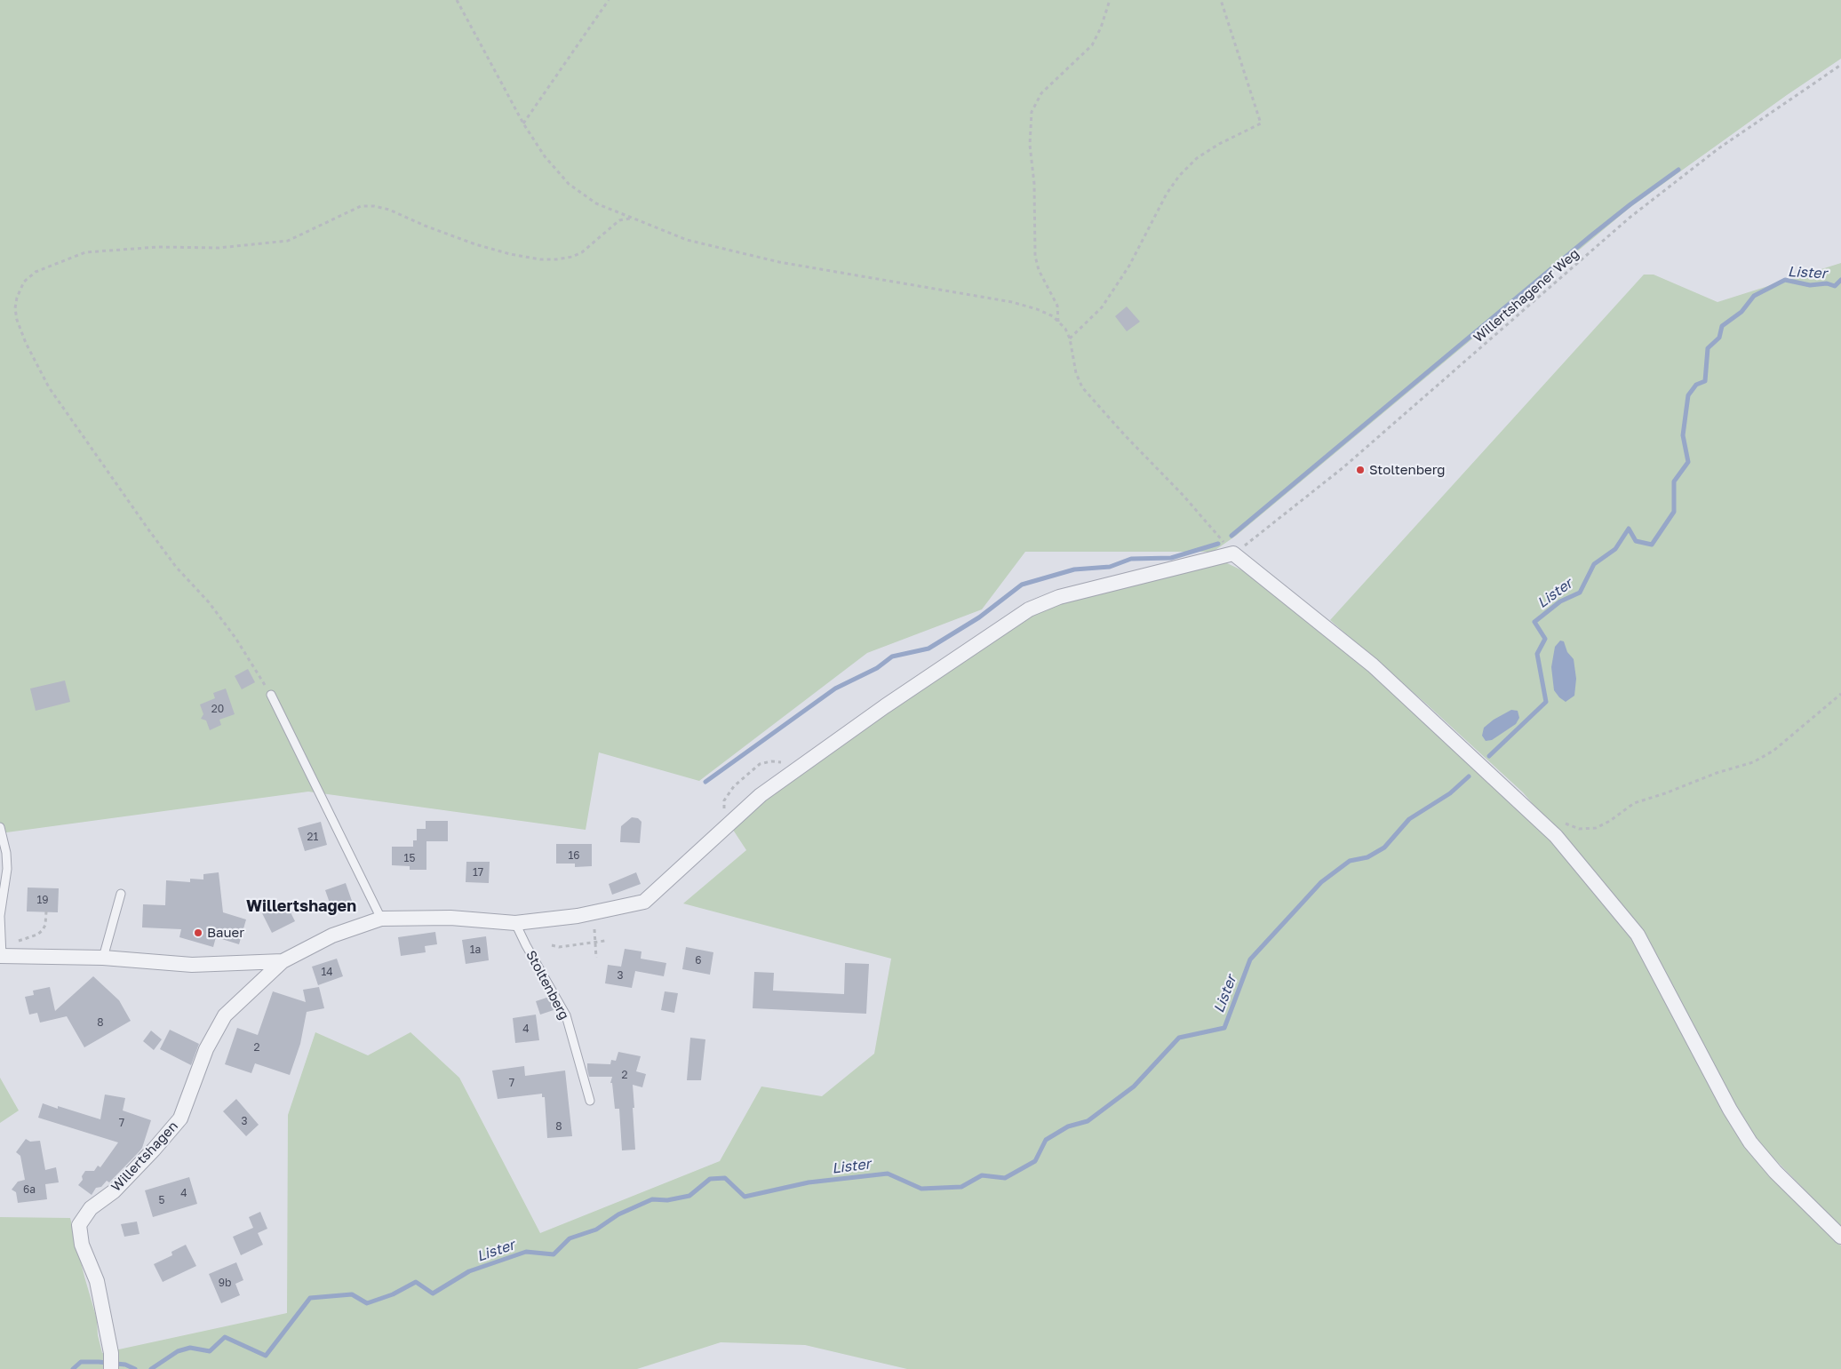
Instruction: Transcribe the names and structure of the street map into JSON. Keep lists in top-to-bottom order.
{
  "streets": {
    "street": ["Willertshagen"],
    "lane": ["Stoltenberg"],
    "path": ["Willertshagener Weg"]
  },
  "districts": ["Willertshagen"],
  "water": ["Lister"],
  "places": ["Stoltenberg", "Bauer"],
  "house_numbers": [
    "20",
    "21",
    "16",
    "15",
    "17",
    "19",
    "1a",
    "6",
    "14",
    "3",
    "8",
    "4",
    "2",
    "2",
    "7",
    "3",
    "7",
    "8",
    "6a",
    "4",
    "5",
    "9b"
  ]
}
